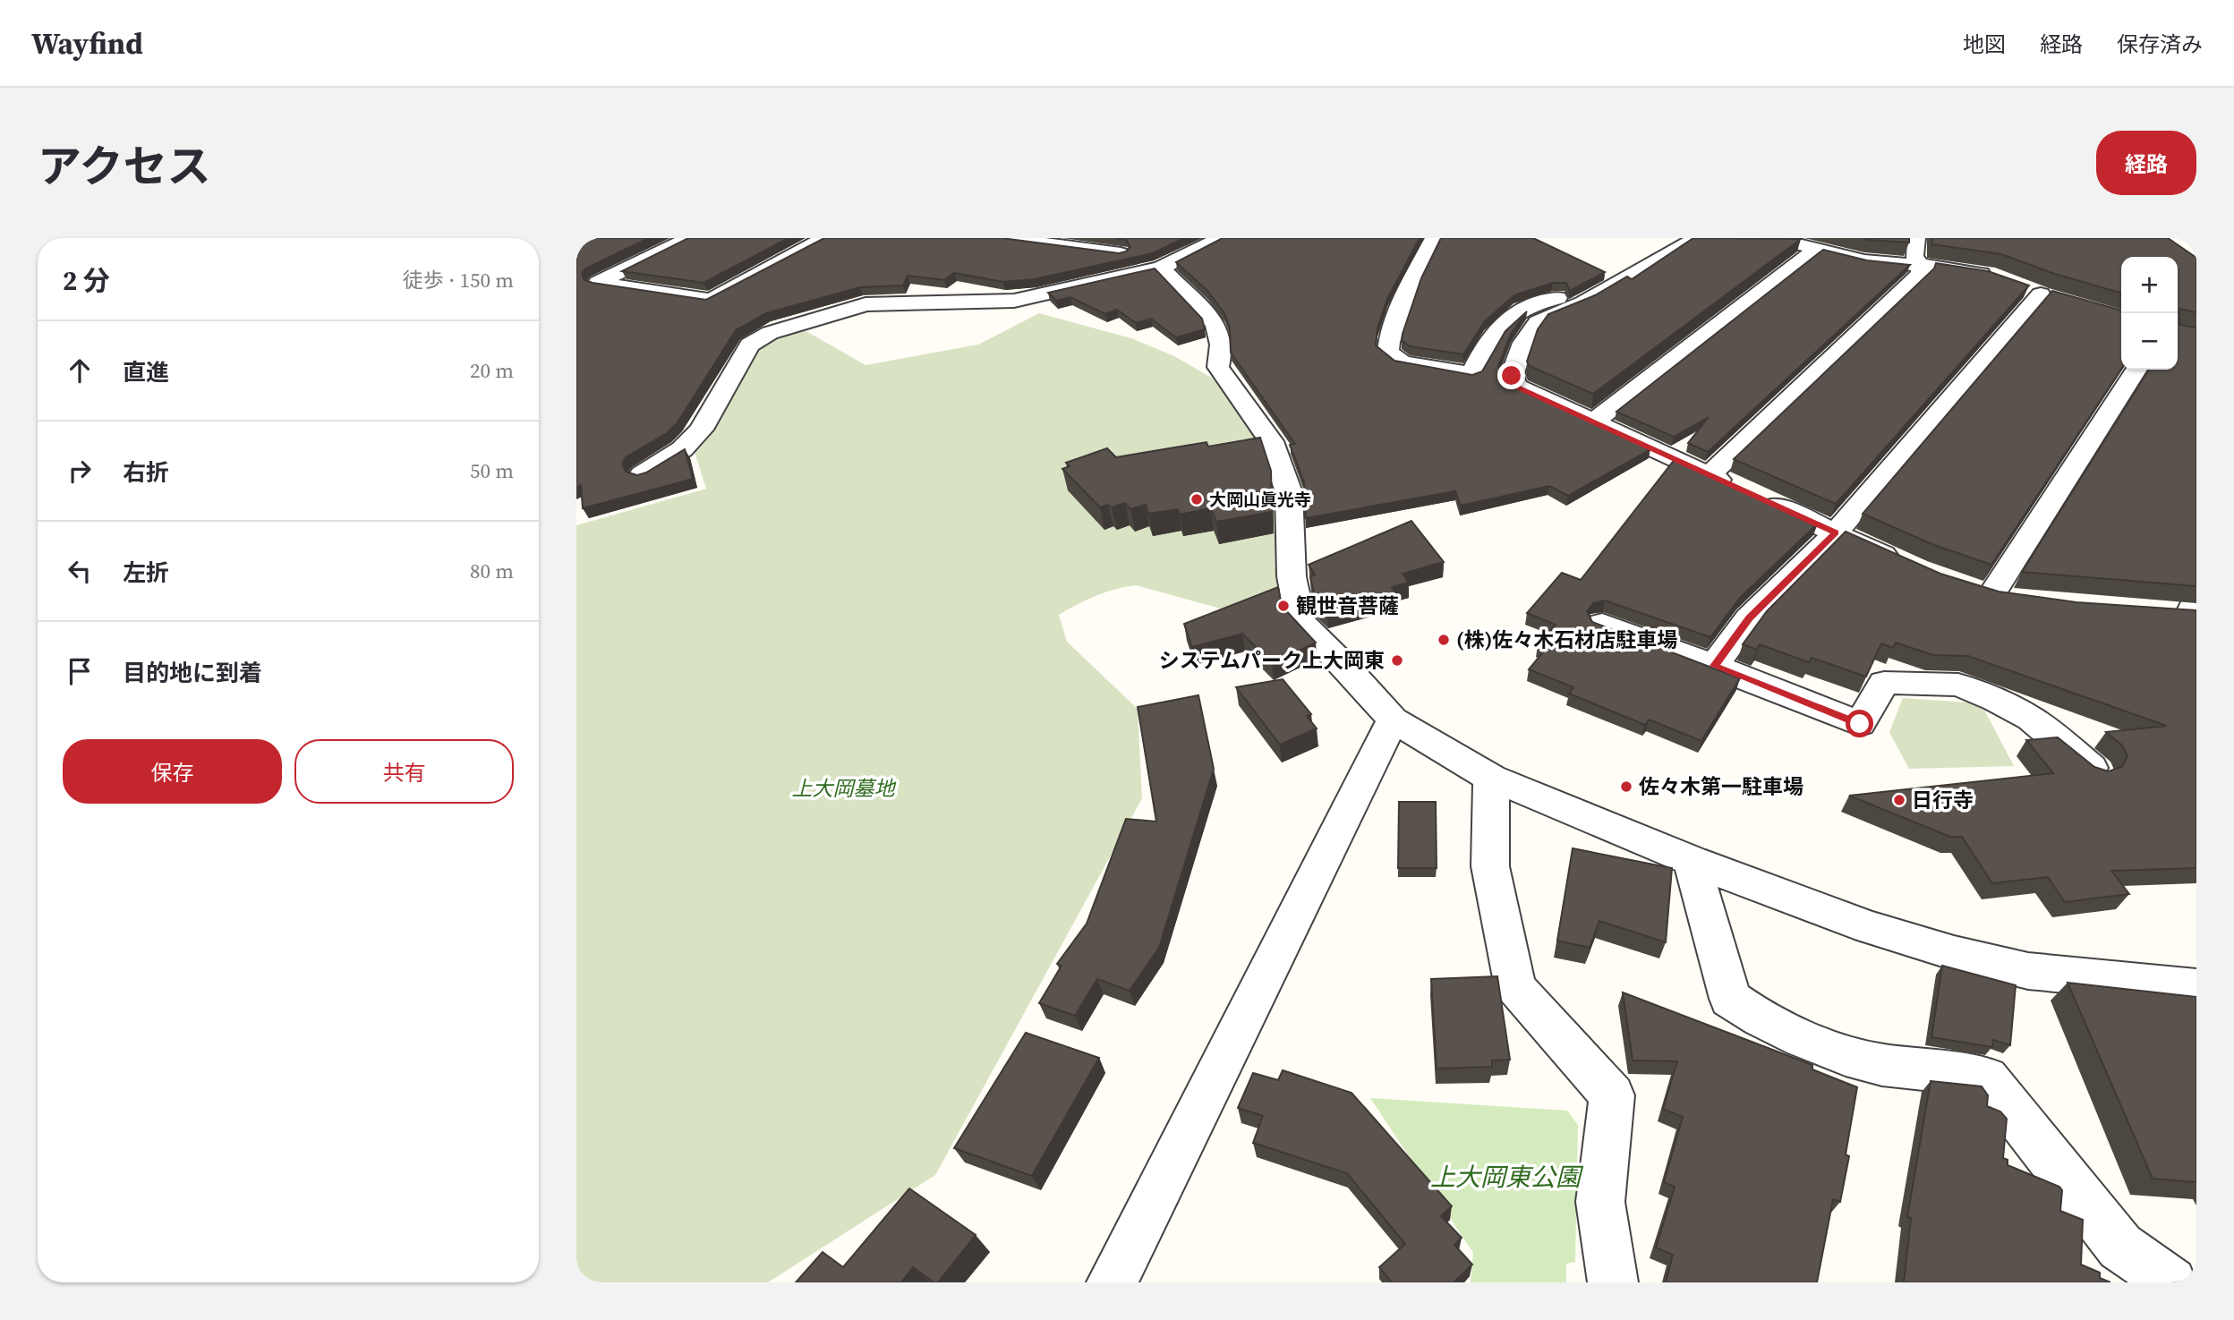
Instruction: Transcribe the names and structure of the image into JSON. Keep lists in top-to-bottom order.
{
  "parks": ["上大岡墓地", "上大岡東公園"],
  "places": [
    "大岡山眞光寺",
    "観世音菩薩",
    "(株)佐々木石材店駐車場",
    "システムパーク上大岡東",
    "佐々木第一駐車場",
    "日行寺"
  ],
  "page": {
    "header": "Wayfind",
    "nav": ["地図", "経路", "保存済み"],
    "title": "アクセス",
    "buttons": [
      "経路",
      ["保存", "共有"]
    ],
    "heading": ["2 分", "徒歩 · 150 m"],
    "map_buttons": ["+", "−"],
    "list": [
      ["直進", "20 m"],
      ["右折", "50 m"],
      ["左折", "80 m"],
      "目的地に到着"
    ]
  }
}
